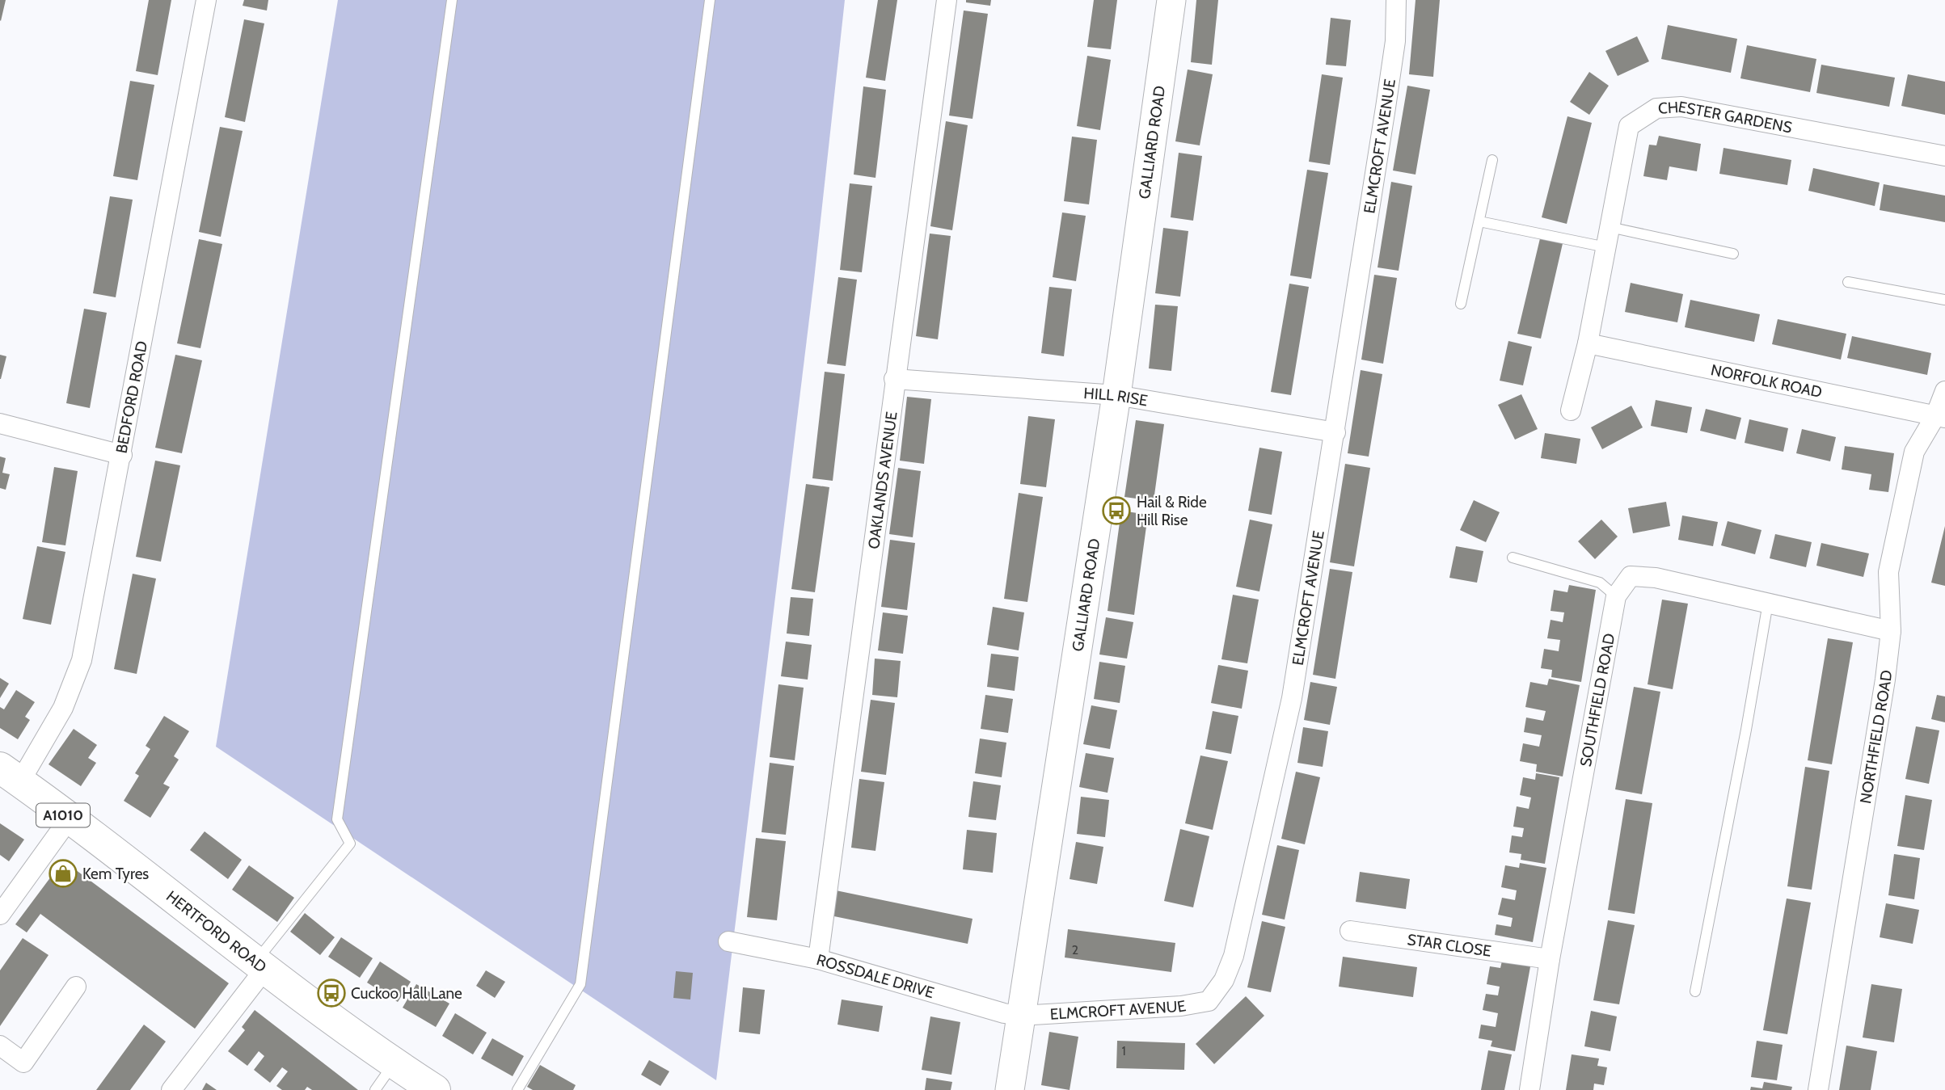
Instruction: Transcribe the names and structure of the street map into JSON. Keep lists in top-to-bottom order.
{
  "streets": {
    "main road": ["A1010", "HERTFORD ROAD"],
    "street": [
      "CHESTER GARDENS",
      "GALLIARD ROAD",
      "ELMCROFT AVENUE",
      "NORFOLK ROAD",
      "HILL RISE",
      "BEDFORD ROAD",
      "OAKLANDS AVENUE",
      "SOUTHFIELD ROAD",
      "NORTHFIELD ROAD",
      "STAR CLOSE",
      "ROSSDALE DRIVE"
    ]
  },
  "crossings": [
    ["CHESTER GARDENS", "NORFOLK ROAD"],
    ["GALLIARD ROAD", "ELMCROFT AVENUE"],
    ["GALLIARD ROAD", "HILL RISE"],
    ["GALLIARD ROAD", "ROSSDALE DRIVE"],
    ["ELMCROFT AVENUE", "HILL RISE"],
    ["ELMCROFT AVENUE", "ROSSDALE DRIVE"],
    ["NORFOLK ROAD", "NORTHFIELD ROAD"],
    ["HILL RISE", "OAKLANDS AVENUE"],
    ["BEDFORD ROAD", "HERTFORD ROAD"],
    ["OAKLANDS AVENUE", "ROSSDALE DRIVE"],
    ["SOUTHFIELD ROAD", "STAR CLOSE"]
  ],
  "places": {
    "bus stop": ["Hail & Ride Hill Rise", "Cuckoo Hall Lane"],
    "shop": ["Kem Tyres"]
  },
  "house_numbers": ["2", "1"]
}
